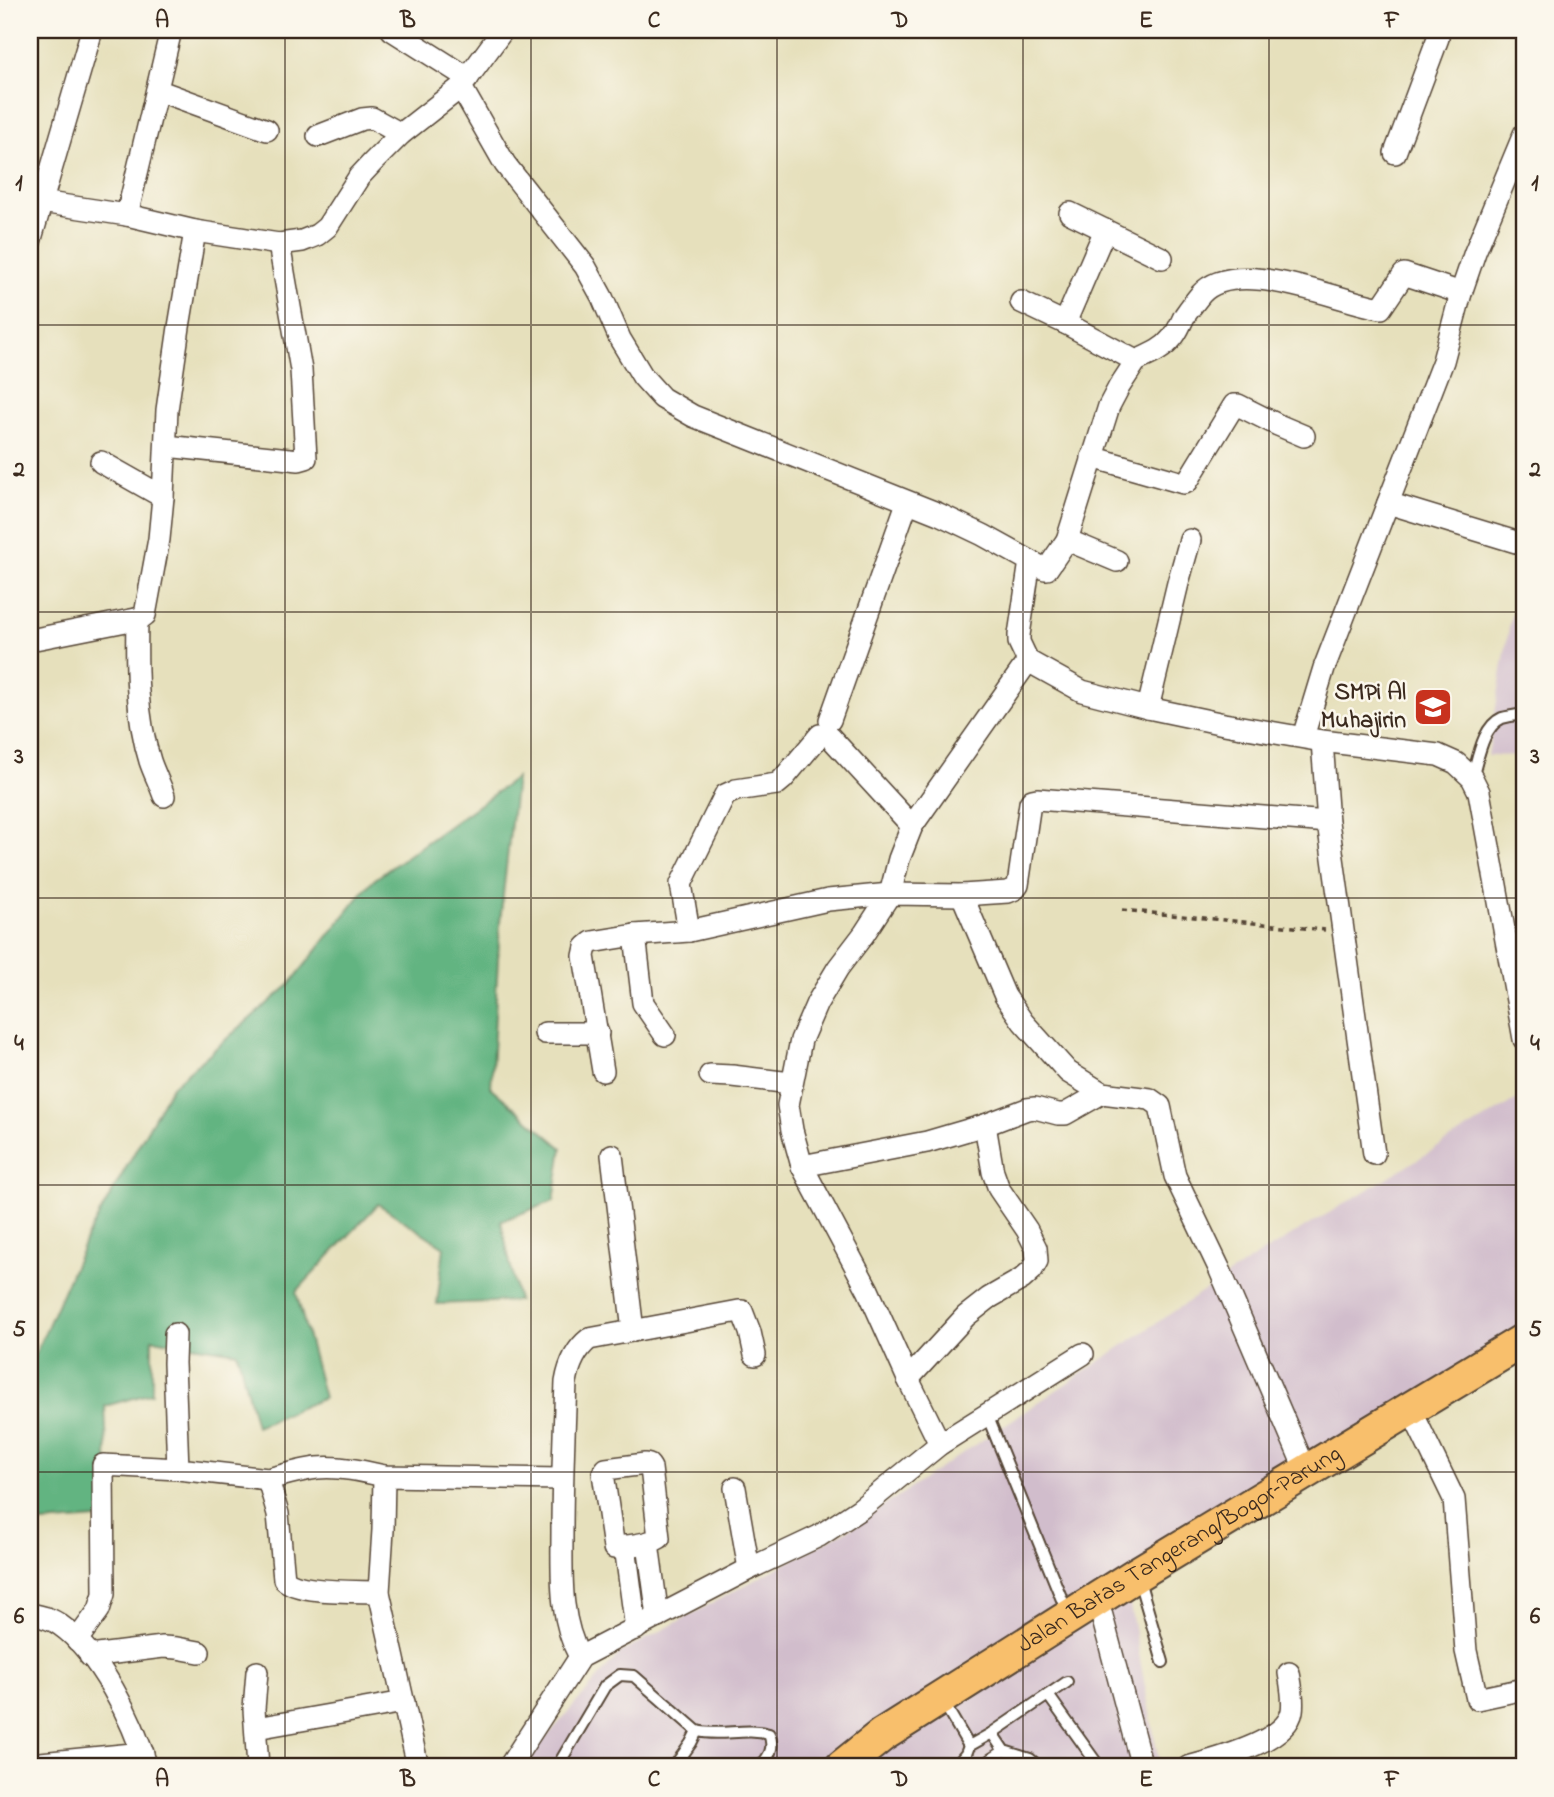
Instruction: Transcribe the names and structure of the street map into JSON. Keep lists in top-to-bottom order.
{
  "streets": {
    "main road": ["Jalan Batas Tangerang/Bogor–Parung"]
  },
  "places": {
    "school or university": ["SMPi Al Muhajirin"]
  },
  "grid": {
    "columns": [
      "A",
      "B",
      "C",
      "D",
      "E",
      "F"
    ],
    "rows": [
      "1",
      "2",
      "3",
      "4",
      "5",
      "6"
    ]
  }
}
